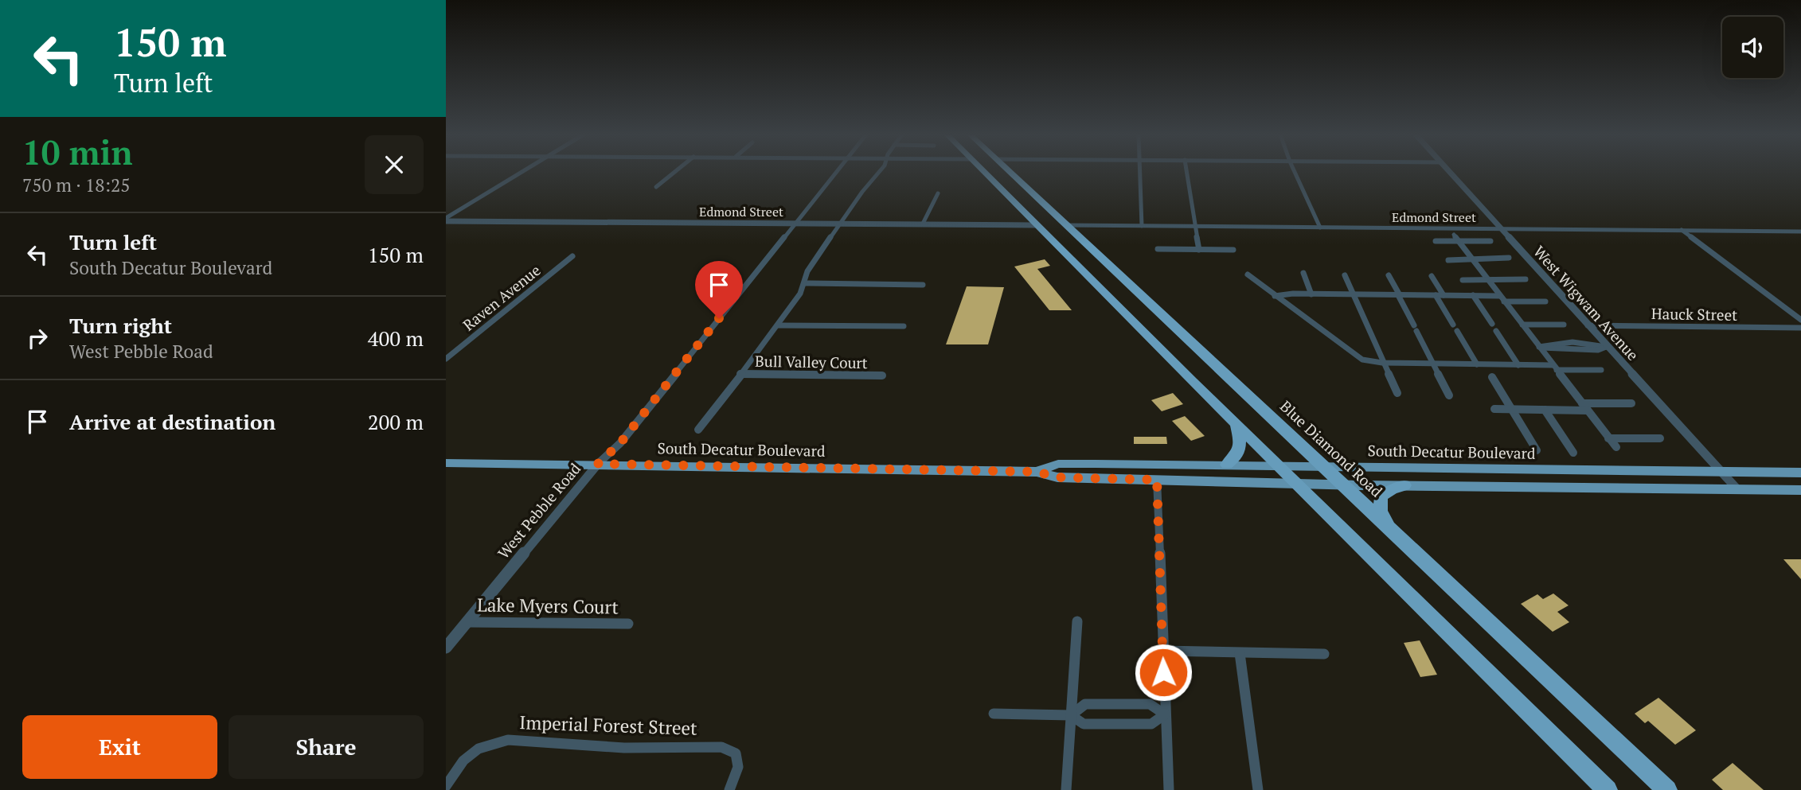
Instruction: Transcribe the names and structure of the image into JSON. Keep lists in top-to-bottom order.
{
  "streets": {
    "highway": ["Blue Diamond Road"],
    "main road": ["South Decatur Boulevard"],
    "street": [
      "Edmond Street",
      "Raven Avenue",
      "West Wigwam Avenue",
      "Hauck Street",
      "Bull Valley Court",
      "West Pebble Road",
      "Lake Myers Court",
      "Imperial Forest Street"
    ]
  },
  "crossings": [
    ["Edmond Street", "West Wigwam Avenue"],
    ["Edmond Street", "Blue Diamond Road"],
    ["Edmond Street", "West Pebble Road"],
    ["West Wigwam Avenue", "Hauck Street"],
    ["West Wigwam Avenue", "South Decatur Boulevard"],
    ["Blue Diamond Road", "South Decatur Boulevard"],
    ["South Decatur Boulevard", "West Pebble Road"],
    ["West Pebble Road", "Lake Myers Court"]
  ],
  "page": {
    "turn": ["150 m", "Turn left"],
    "heading": ["10 min", "750 m · 18:25"],
    "list": [
      {
        "name": "Turn left",
        "note": "South Decatur Boulevard",
        "value": "150 m"
      },
      {
        "name": "Turn right",
        "note": "West Pebble Road",
        "value": "400 m"
      },
      {
        "name": "Arrive at destination",
        "value": "200 m"
      }
    ],
    "buttons": ["Exit", "Share"]
  }
}
